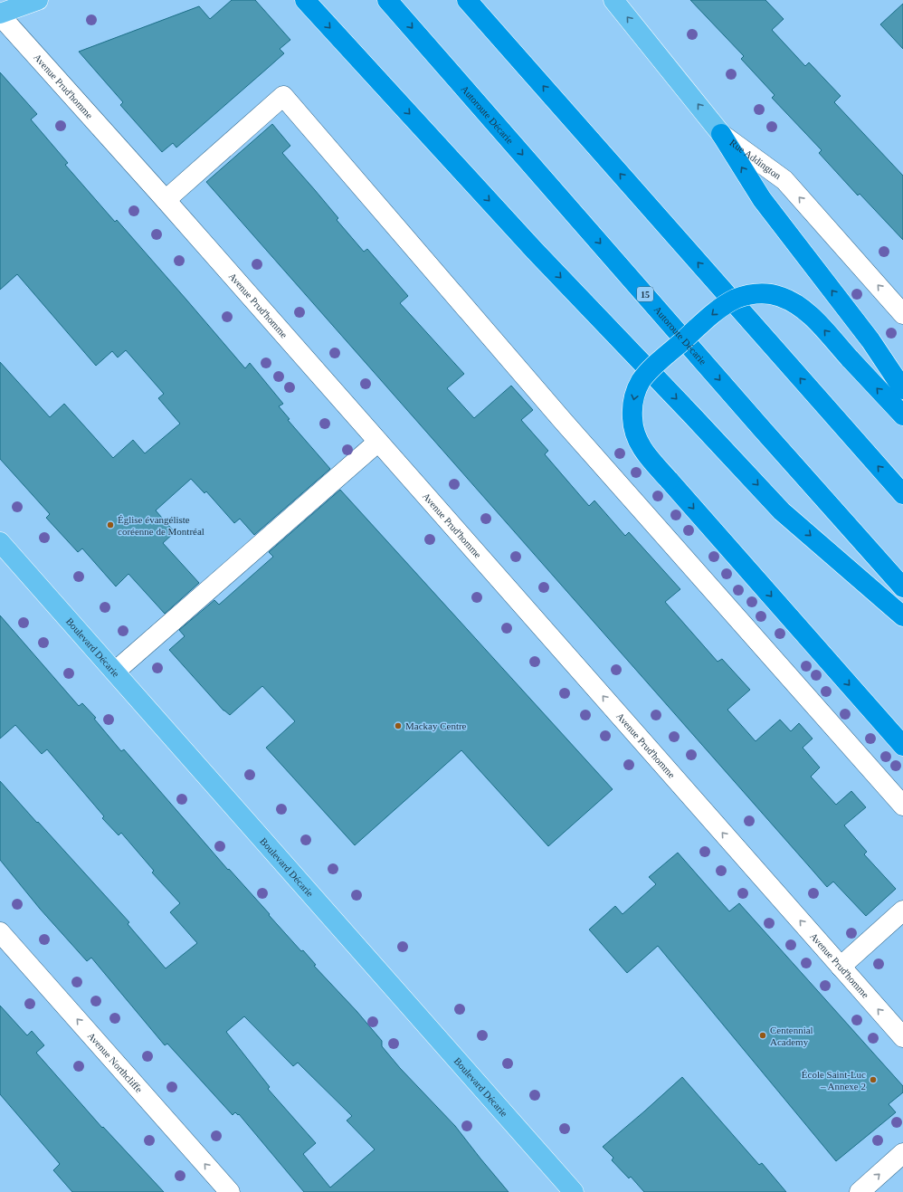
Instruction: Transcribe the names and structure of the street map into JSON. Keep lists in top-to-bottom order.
{
  "streets": {
    "highway": ["Autoroute Décarie", "15"],
    "main road": ["Rue Addington", "Boulevard Décarie"],
    "street": ["Avenue Prud'homme", "Avenue Northcliffe"]
  },
  "one_way": ["Avenue Prud'homme", "Rue Addington", "Avenue Northcliffe"],
  "places": [
    "Église évangéliste coréenne de Montréal",
    "Mackay Centre",
    "Centennial Academy",
    "École Saint-Luc – Annexe 2"
  ]
}
